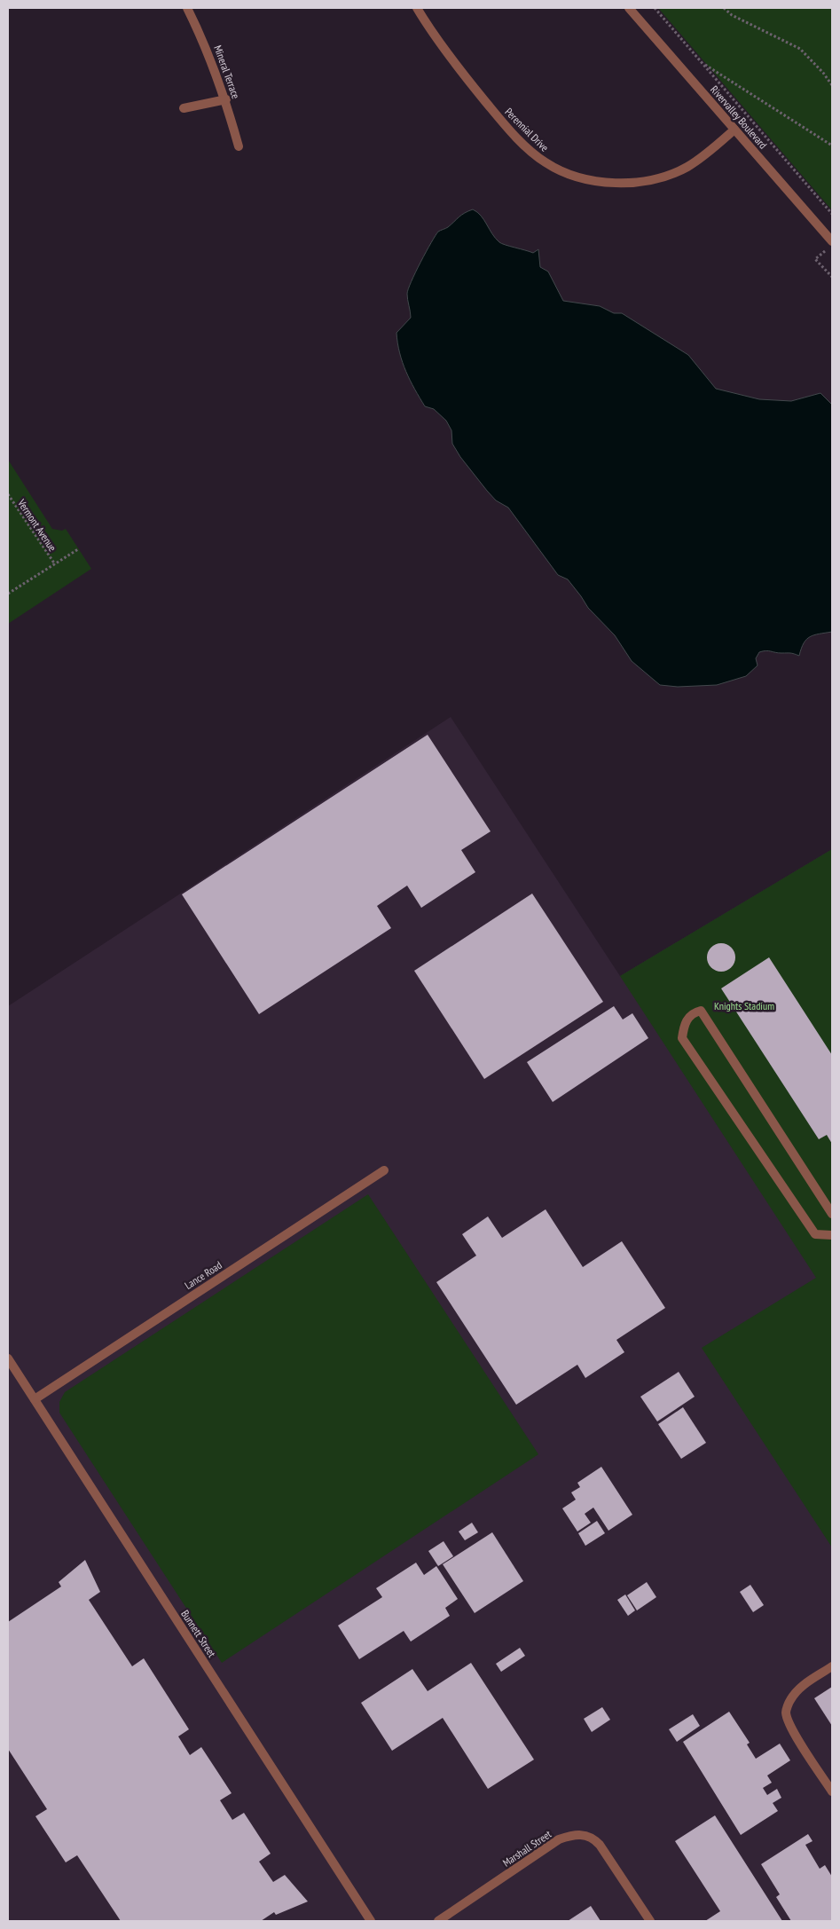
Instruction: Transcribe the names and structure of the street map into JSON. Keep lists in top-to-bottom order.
{
  "streets": {
    "street": [
      "Mineral Terrace",
      "Rivervalley Boulevard",
      "Perennial Drive",
      "Lance Road",
      "Bunnett Street",
      "Marshall Street"
    ],
    "path": ["Vermont Avenue"]
  },
  "crossings": [
    ["Rivervalley Boulevard", "Perennial Drive"],
    ["Lance Road", "Bunnett Street"]
  ],
  "parks": ["Knights Stadium"]
}
